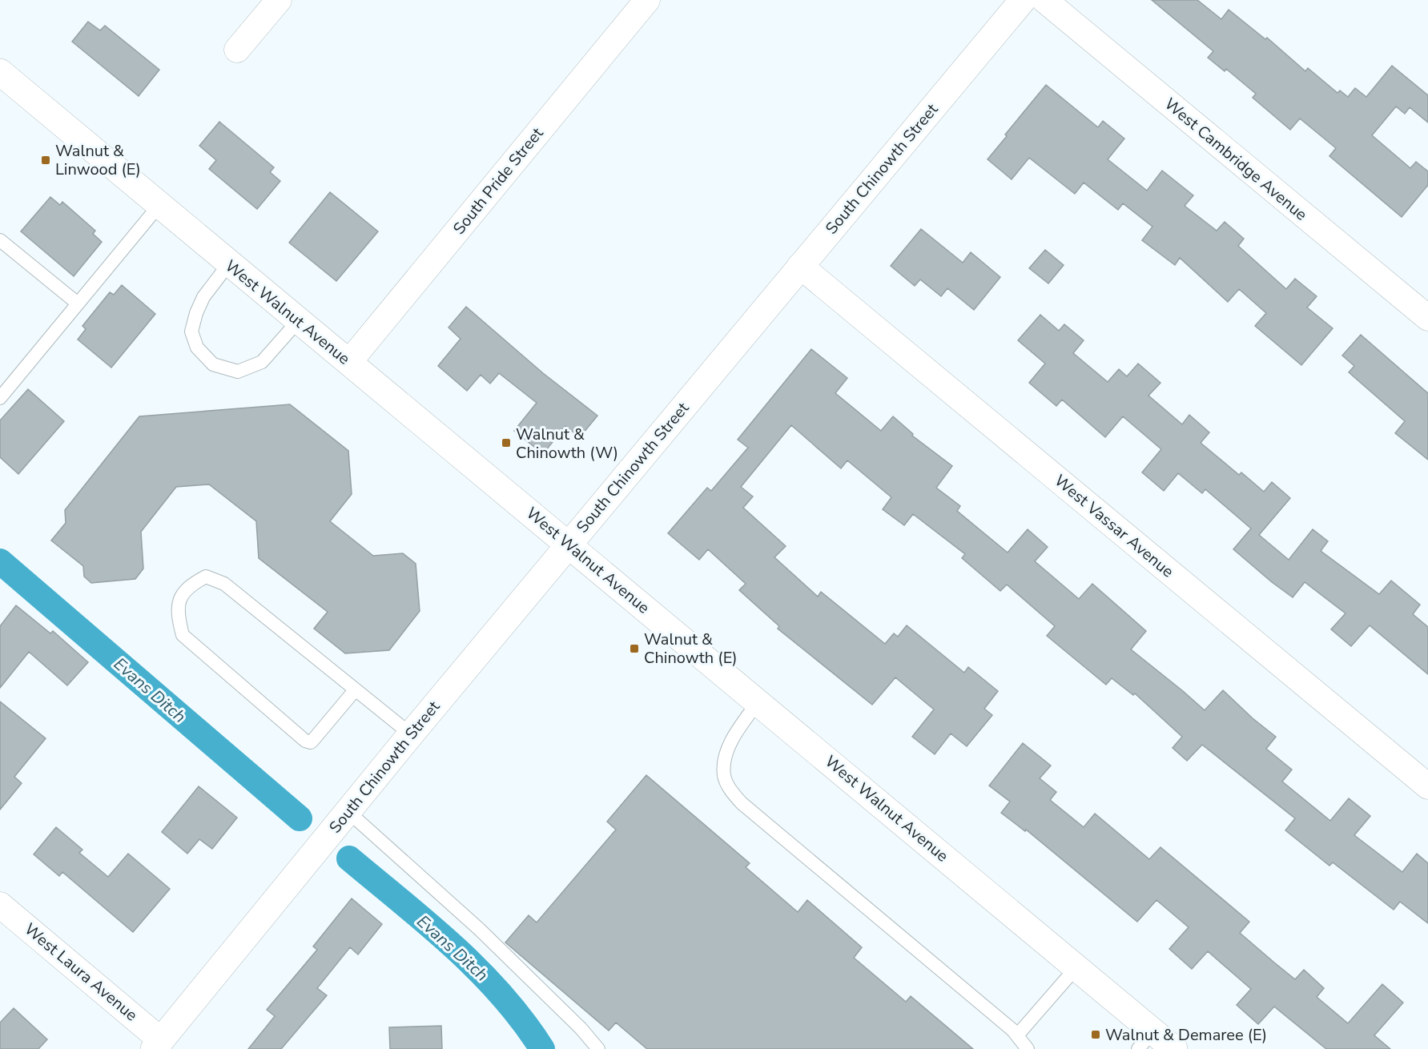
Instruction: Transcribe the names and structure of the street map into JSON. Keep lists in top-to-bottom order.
{
  "streets": {
    "main road": ["South Chinowth Street", "West Walnut Avenue"],
    "street": [
      "West Cambridge Avenue",
      "South Pride Street",
      "West Vassar Avenue",
      "West Laura Avenue"
    ]
  },
  "crossings": [
    ["South Chinowth Street", "West Walnut Avenue"],
    ["South Chinowth Street", "West Vassar Avenue"],
    ["South Chinowth Street", "West Laura Avenue"],
    ["South Pride Street", "West Walnut Avenue"]
  ],
  "water": ["Evans Ditch"],
  "places": {
    "transit": [
      "Walnut & Linwood (E)",
      "Walnut & Chinowth (W)",
      "Walnut & Chinowth (E)",
      "Walnut & Demaree (E)"
    ]
  }
}
